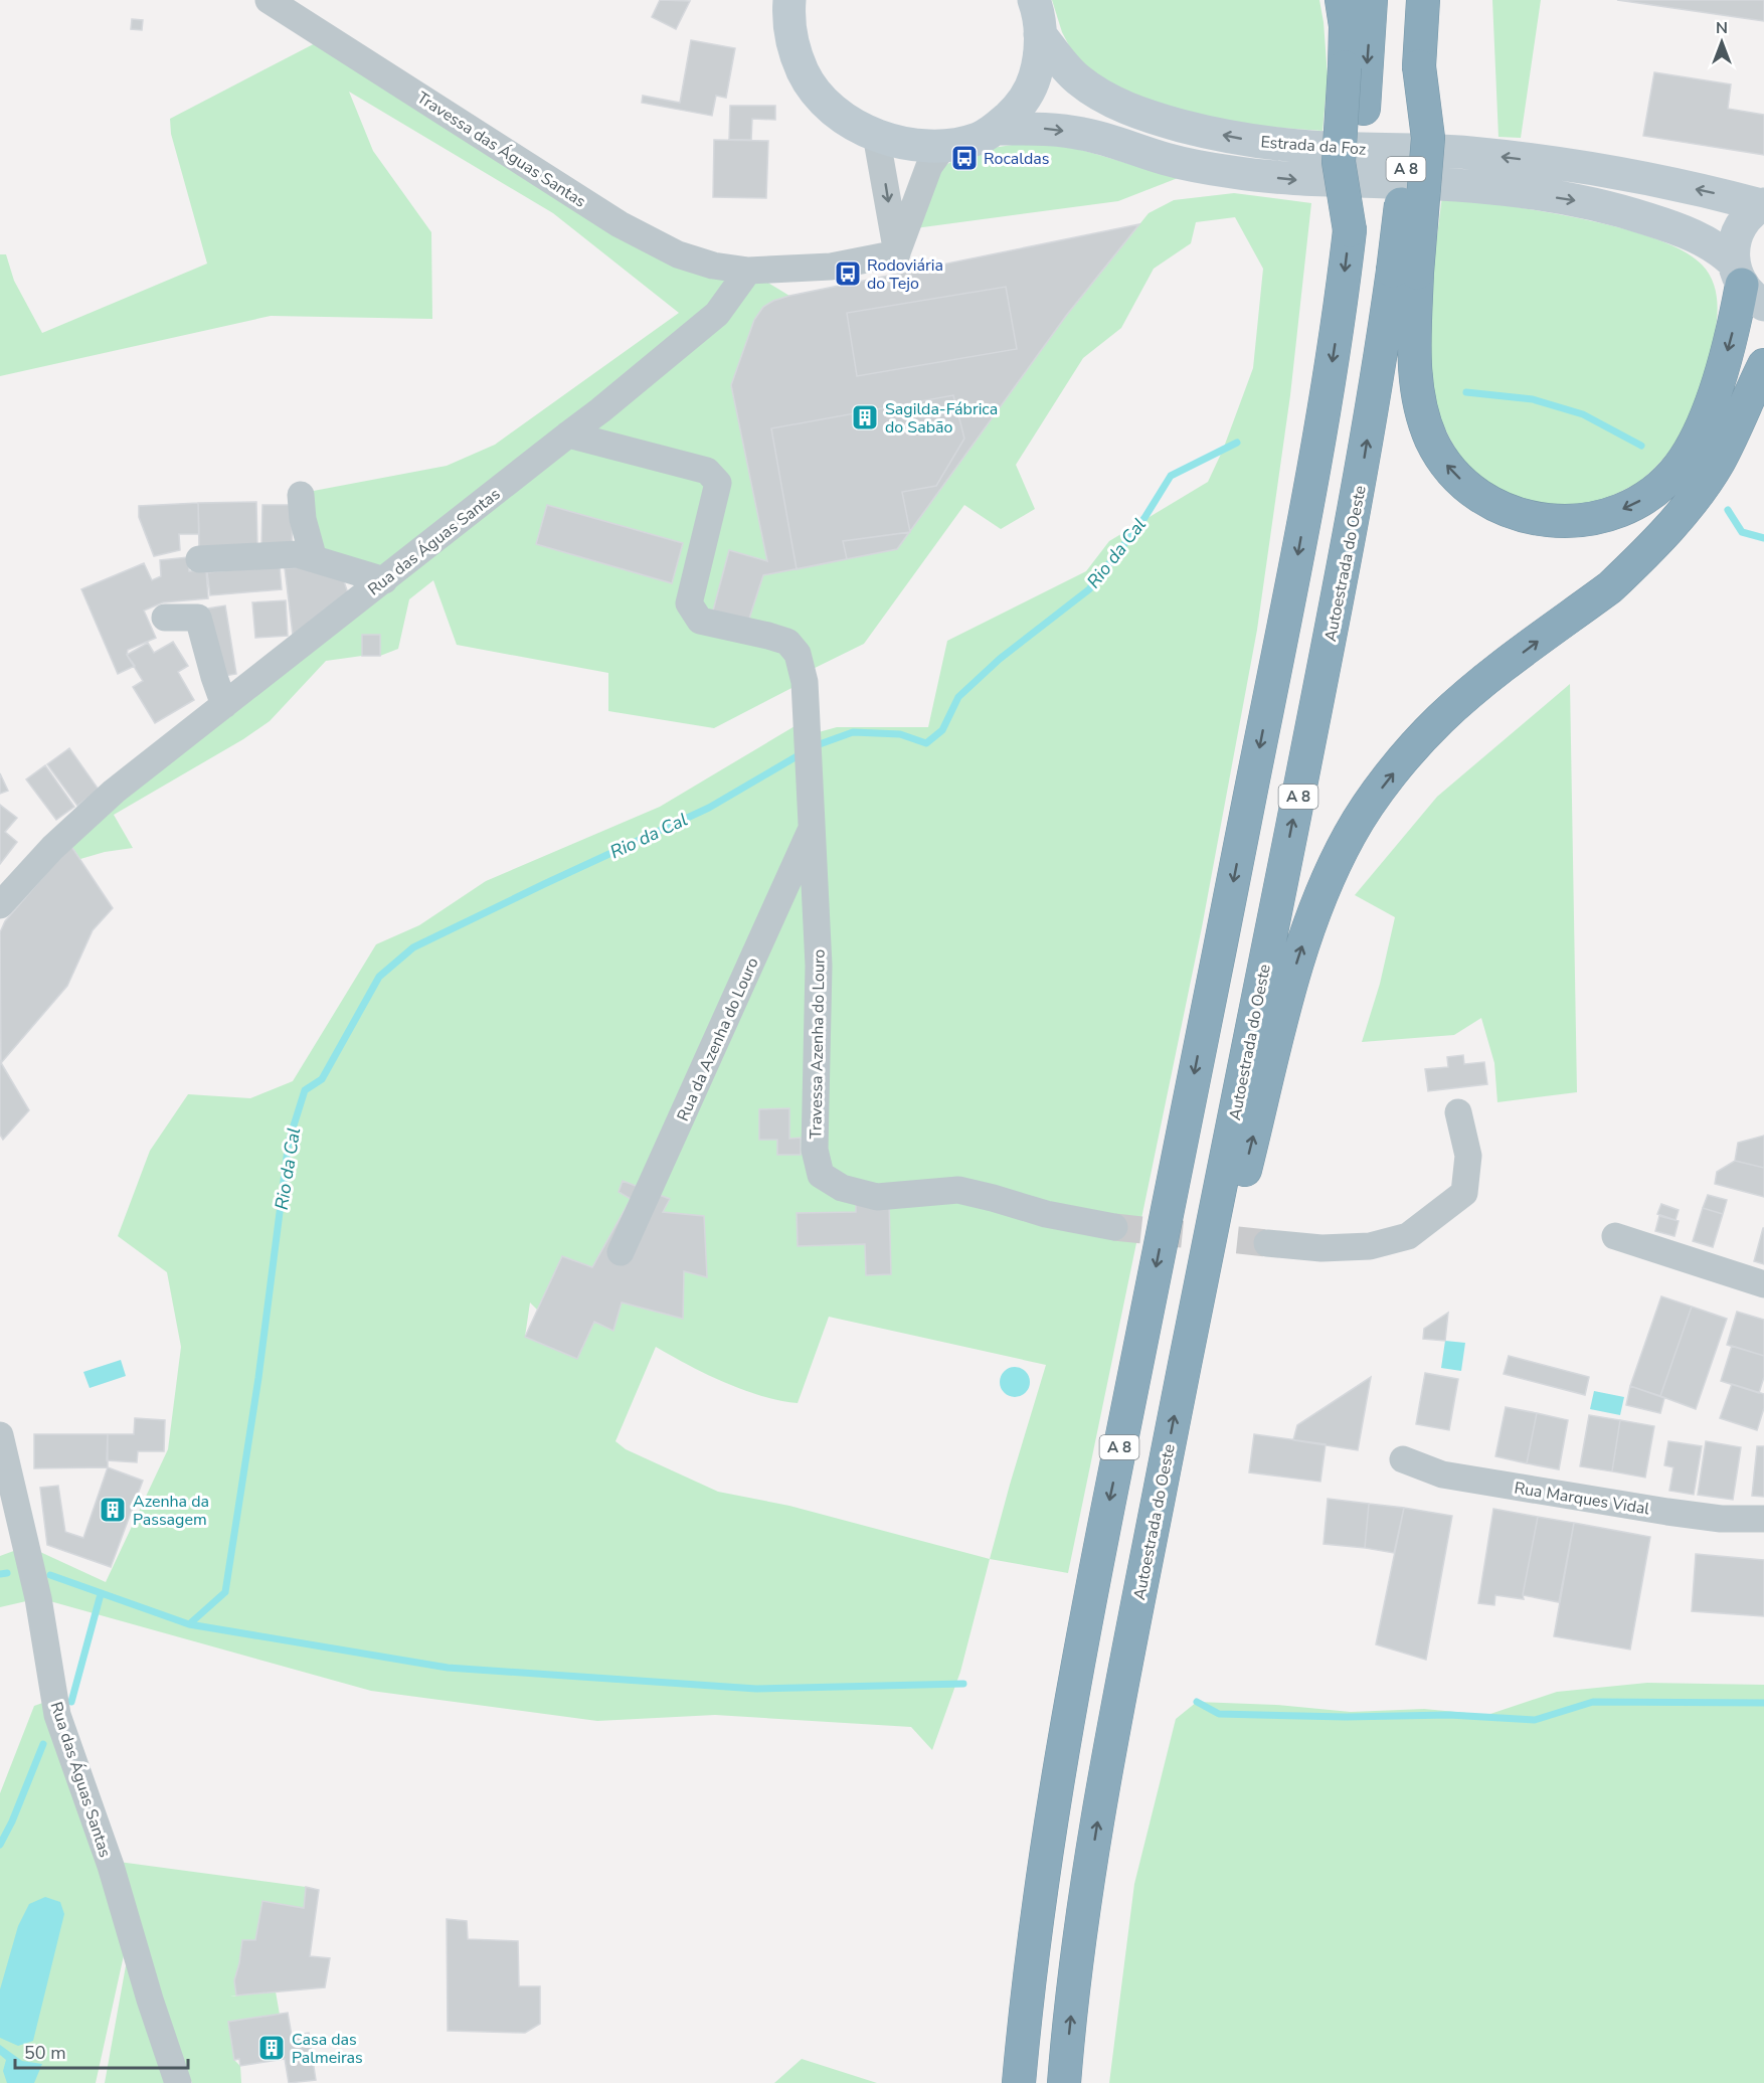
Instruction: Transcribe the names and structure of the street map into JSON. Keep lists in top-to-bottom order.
{
  "streets": {
    "highway": ["A 8", "Autoestrada do Oeste"],
    "main road": ["Estrada da Foz"],
    "street": [
      "Travessa das Águas Santas",
      "Rua das Águas Santas",
      "Rua da Azenha do Louro",
      "Travessa Azenha do Louro",
      "Rua Marques Vidal"
    ]
  },
  "crossings": [
    ["Travessa das Águas Santas", "Rua das Águas Santas"],
    ["Rua das Águas Santas", "Travessa Azenha do Louro"],
    ["Rua da Azenha do Louro", "Travessa Azenha do Louro"]
  ],
  "water": ["Rio da Cal"],
  "places": {
    "bus stop": ["Rocaldas", "Rodoviária do Tejo"],
    "building": ["Sagilda-Fábrica do Sabão", "Azenha da Passagem", "Casa das Palmeiras"]
  },
  "scale_bar": "50 m",
  "north": "top"
}
